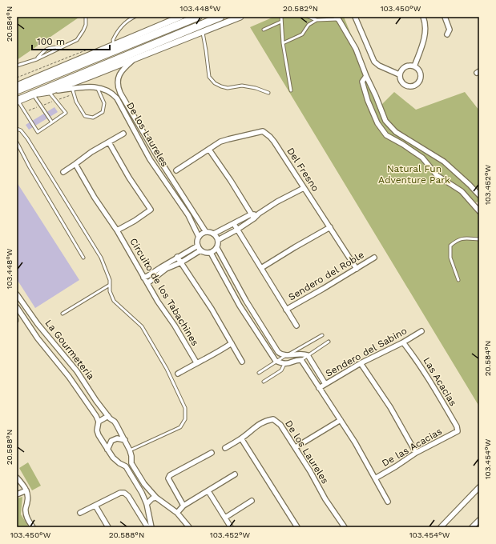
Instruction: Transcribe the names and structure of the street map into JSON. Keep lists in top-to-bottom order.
{
  "streets": {
    "street": [
      "De los Laureles",
      "Del Fresno",
      "Sendero del Roble",
      "Circuito de los Tabachines",
      "La Gourmetería",
      "Sendero del Sabino",
      "Las Acacias",
      "De las Acacias"
    ]
  },
  "crossings": [
    ["Del Fresno", "Sendero del Roble"],
    ["Sendero del Sabino", "Las Acacias"],
    ["Las Acacias", "De las Acacias"]
  ],
  "parks": ["Natural Fun Adventure Park"],
  "scale_bar": "100 m",
  "coordinates": [
    "103.448°W",
    "20.582°N",
    "103.450°W",
    "20.584°N",
    "103.452°W",
    "20.588°N",
    "103.454°W"
  ]
}
